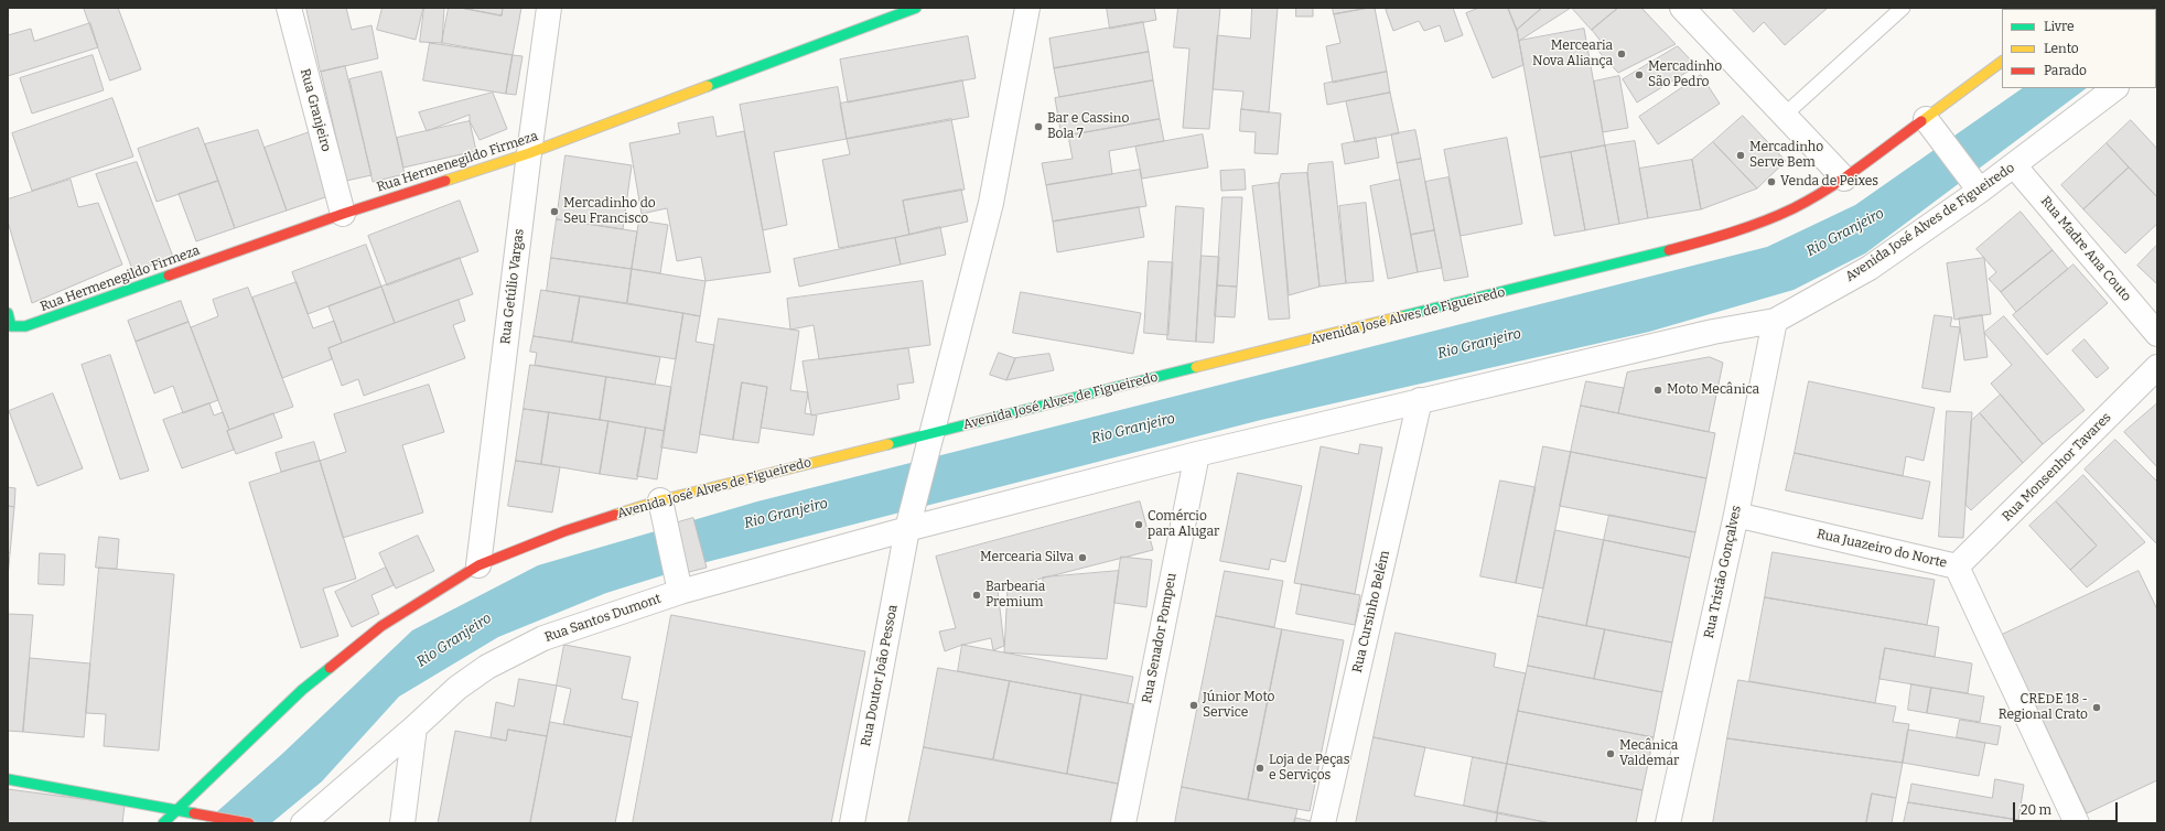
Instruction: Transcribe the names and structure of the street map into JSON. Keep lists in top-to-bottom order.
{
  "streets": {
    "street": [
      "Rua Granjeiro",
      "Rua Hermenegildo Firmeza",
      "Avenida José Alves de Figueiredo",
      "Rua Madre Ana Couto",
      "Rua Getúlio Vargas",
      "Rua Monsenhor Tavares",
      "Rua Juazeiro do Norte",
      "Rua Tristão Gonçalves",
      "Rua Cursinho Belém",
      "Rua Santos Dumont",
      "Rua Senador Pompeu",
      "Rua Doutor João Pessoa"
    ]
  },
  "crossings": [
    ["Rua Granjeiro", "Rua Hermenegildo Firmeza"],
    ["Rua Hermenegildo Firmeza", "Rua Getúlio Vargas"],
    ["Avenida José Alves de Figueiredo", "Rua Madre Ana Couto"],
    ["Avenida José Alves de Figueiredo", "Rua Getúlio Vargas"],
    ["Avenida José Alves de Figueiredo", "Rua Tristão Gonçalves"],
    ["Avenida José Alves de Figueiredo", "Rua Cursinho Belém"],
    ["Avenida José Alves de Figueiredo", "Rua Santos Dumont"],
    ["Avenida José Alves de Figueiredo", "Rua Senador Pompeu"],
    ["Avenida José Alves de Figueiredo", "Rua Doutor João Pessoa"],
    ["Rua Monsenhor Tavares", "Rua Juazeiro do Norte"],
    ["Rua Juazeiro do Norte", "Rua Tristão Gonçalves"],
    ["Rua Santos Dumont", "Rua Doutor João Pessoa"]
  ],
  "water": ["Rio Granjeiro"],
  "places": [
    "Mercearia Nova Aliança",
    "Mercadinho São Pedro",
    "Bar e Cassino Bola 7",
    "Mercadinho Serve Bem",
    "Venda de Peixes",
    "Mercadinho do Seu Francisco",
    "Moto Mecânica",
    "Comércio para Alugar",
    "Mercearia Silva",
    "Barbearia Premium",
    "Júnior Moto Service",
    "CREDE 18 - Regional Crato",
    "Mecânica Valdemar",
    "Loja de Peças e Serviços"
  ],
  "legend": ["Livre", "Lento", "Parado"],
  "scale_bar": "20 m"
}
